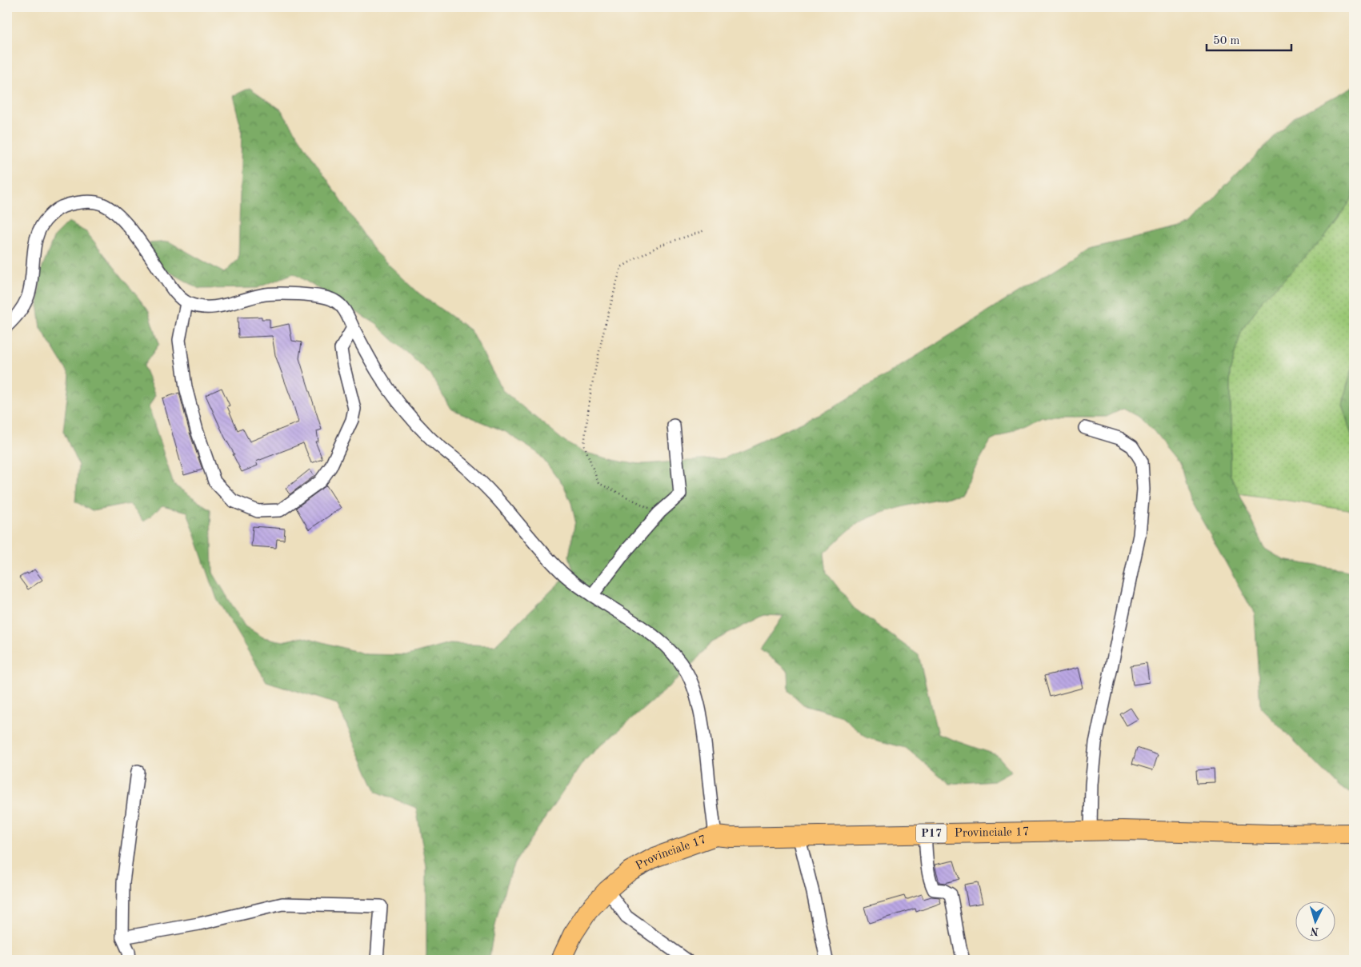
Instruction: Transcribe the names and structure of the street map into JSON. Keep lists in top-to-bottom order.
{
  "streets": {
    "main road": ["Provinciale 17", "P17"]
  },
  "scale_bar": "50 m",
  "north": "bottom"
}
